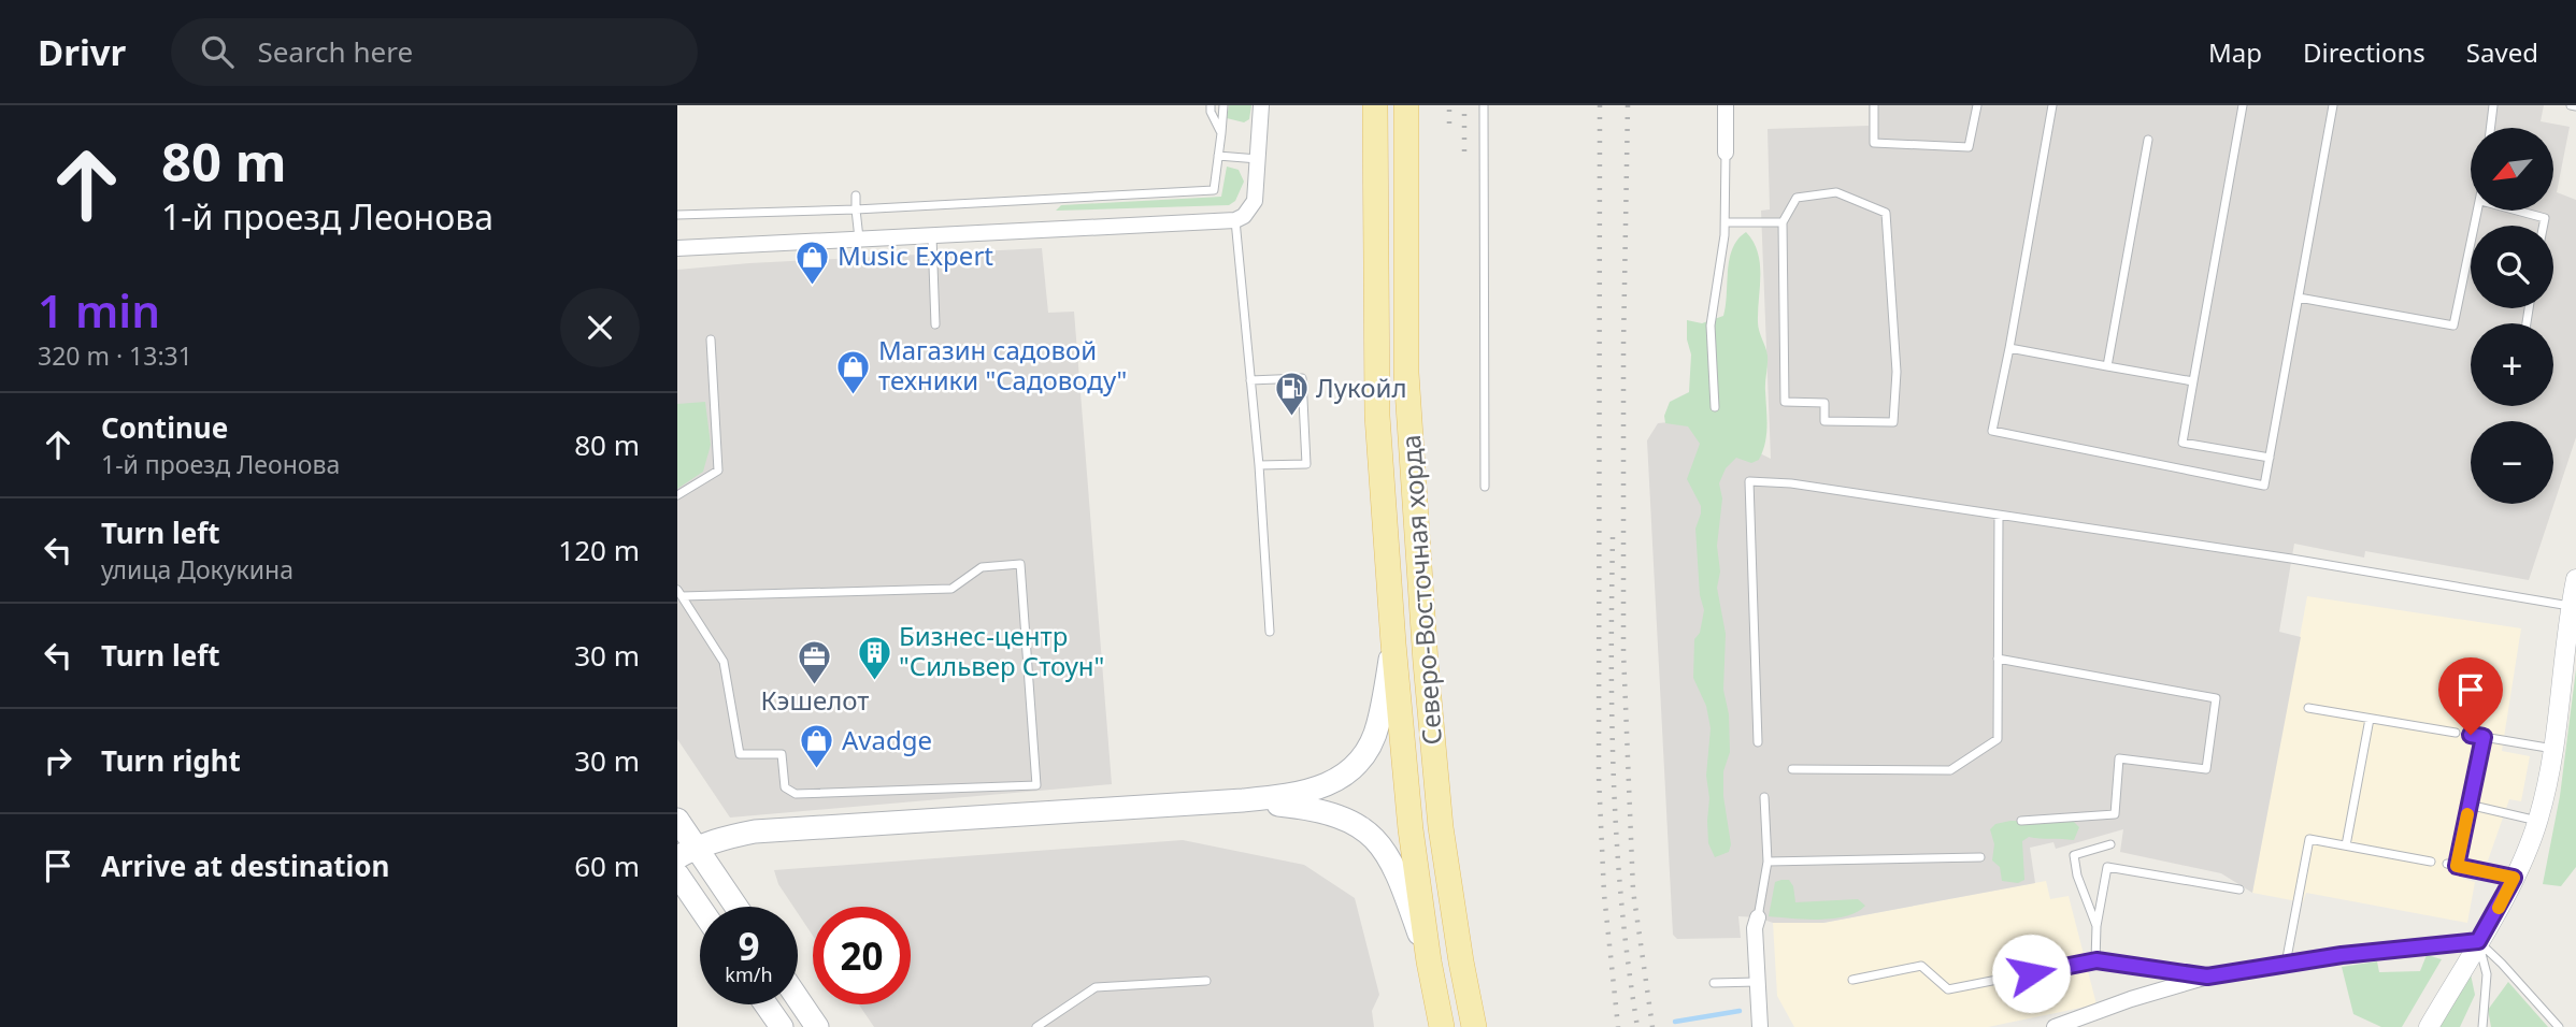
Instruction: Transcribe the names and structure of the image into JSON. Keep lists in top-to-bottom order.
{
  "streets": {
    "main road": ["Северо-Восточная хорда"]
  },
  "places": {
    "shop": ["Music Expert", "Магазин садовой техники \"Садоводу\"", "Avadge"],
    "fuel station": ["Лукойл"],
    "building": ["Бизнес-центр \"Сильвер Стоун\""],
    "office": ["Кэшелот"]
  },
  "north": "bottom left",
  "page": {
    "header": "Drivr",
    "search": "Search here",
    "nav": ["Map", "Directions", "Saved"],
    "turn": ["80 m", "1-й проезд Леонова"],
    "map_buttons": ["+", "−"],
    "heading": ["1 min", "320 m · 13:31"],
    "list": [
      {
        "name": "Continue",
        "note": "1-й проезд Леонова",
        "value": "80 m"
      },
      {
        "name": "Turn left",
        "note": "улица Докукина",
        "value": "120 m"
      },
      {
        "name": "Turn left",
        "value": "30 m"
      },
      {
        "name": "Turn right",
        "value": "30 m"
      },
      {
        "name": "Arrive at destination",
        "value": "60 m"
      }
    ],
    "speed": "9 km/h",
    "limit": "20"
  }
}
